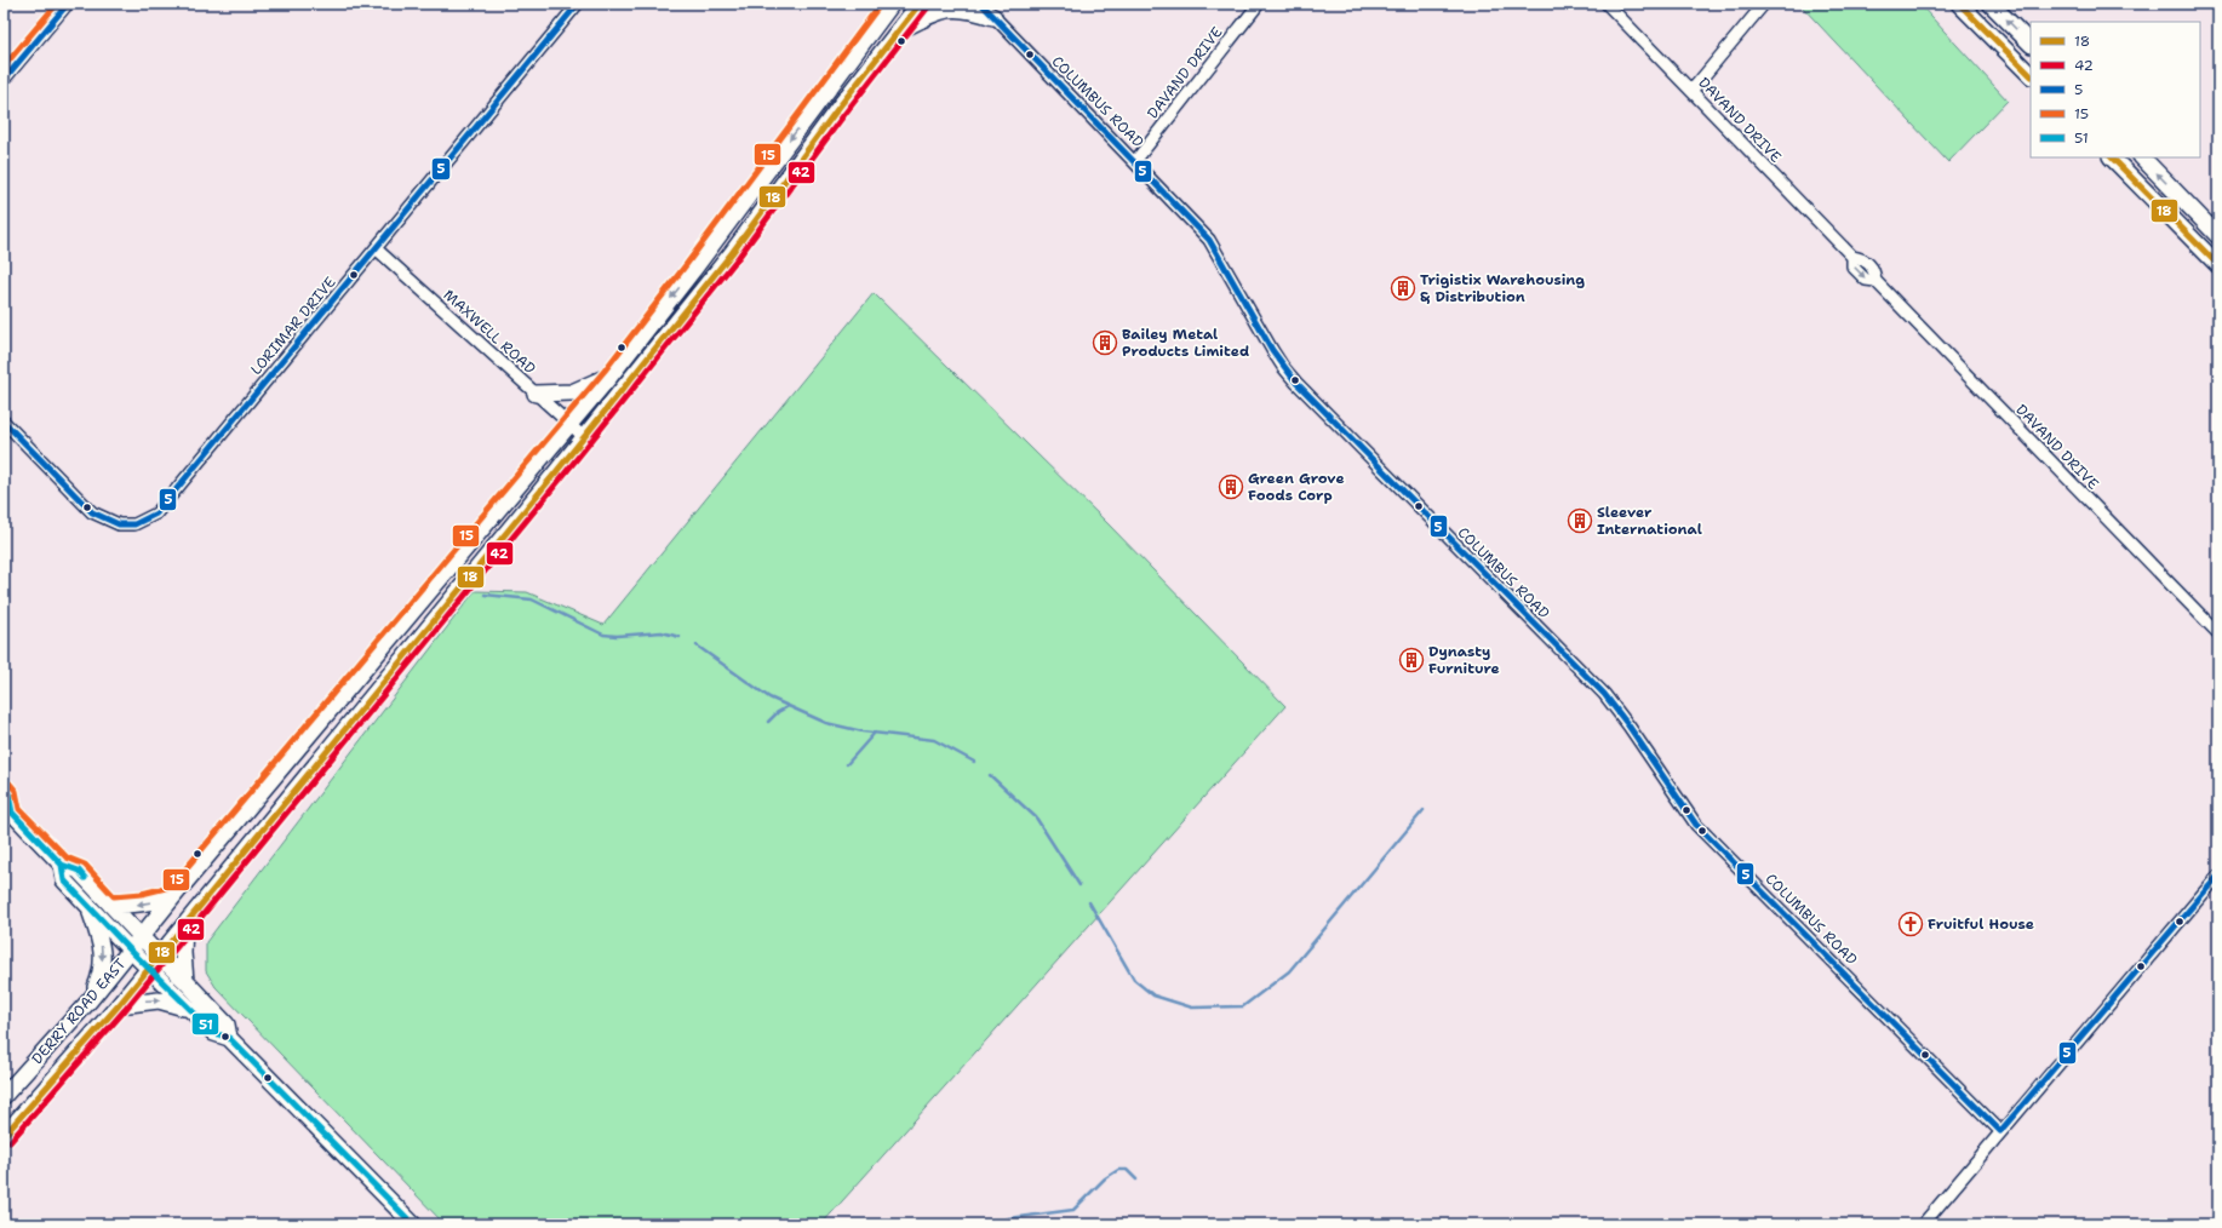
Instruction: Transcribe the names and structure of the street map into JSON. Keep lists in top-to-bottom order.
{
  "streets": {
    "main road": ["DERRY ROAD EAST"],
    "street": [
      "DAVAND DRIVE",
      "COLUMBUS ROAD",
      "LORIMAR DRIVE",
      "MAXWELL ROAD"
    ]
  },
  "crossings": [
    ["DAVAND DRIVE", "COLUMBUS ROAD"],
    ["LORIMAR DRIVE", "MAXWELL ROAD"],
    ["MAXWELL ROAD", "DERRY ROAD EAST"]
  ],
  "places": {
    "building": [
      "Trigistix Warehousing & Distribution",
      "Bailey Metal Products Limited",
      "Green Grove Foods Corp",
      "Sleever International",
      "Dynasty Furniture"
    ],
    "church": ["Fruitful House"]
  },
  "lines": [
    "transit line 18",
    "transit line 5",
    "transit line 15",
    "transit line 42",
    "transit line 51"
  ],
  "legend": [
    "18",
    "42",
    "5",
    "15",
    "51"
  ]
}
